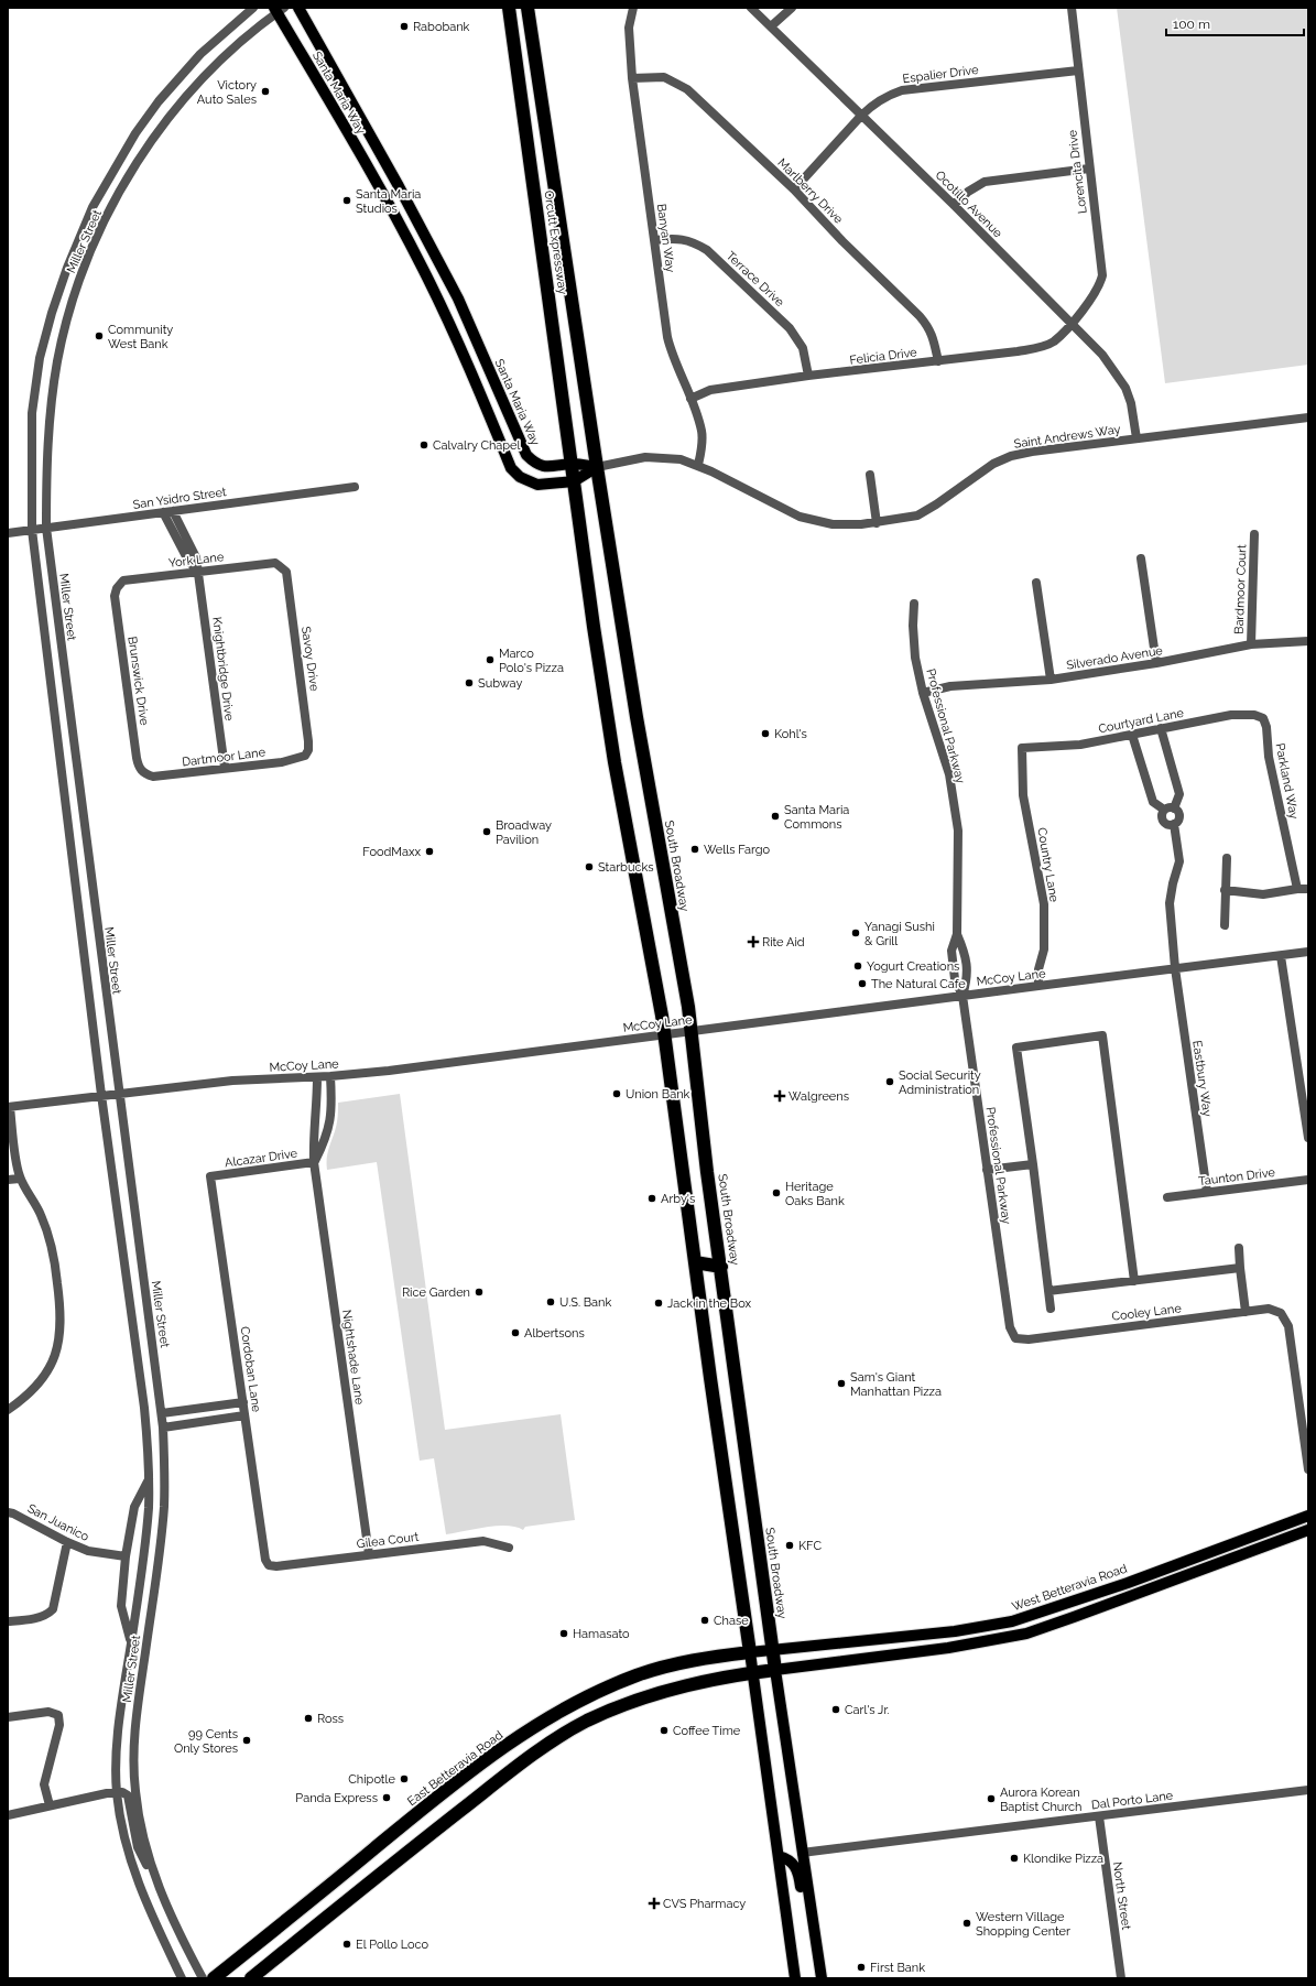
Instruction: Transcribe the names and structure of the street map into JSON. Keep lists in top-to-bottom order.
{
  "streets": {
    "highway": ["Orcutt Expressway", "South Broadway", "East Betteravia Road"],
    "main road": ["Santa Maria Way", "West Betteravia Road"],
    "street": [
      "Espalier Drive",
      "Lorencita Drive",
      "Marlberry Drive",
      "Ocotillo Avenue",
      "Banyan Way",
      "Miller Street",
      "Terrace Drive",
      "Felicia Drive",
      "Saint Andrews Way",
      "San Ysidro Street",
      "York Lane",
      "Bardmoor Court",
      "Silverado Avenue",
      "Savoy Drive",
      "Knightbridge Drive",
      "Brunswick Drive",
      "Courtyard Lane",
      "Professional Parkway",
      "Dartmoor Lane",
      "Parkland Way",
      "Country Lane",
      "McCoy Lane",
      "Eastbury Way",
      "Alcazar Drive",
      "Taunton Drive",
      "Cooley Lane",
      "Nightshade Lane",
      "Cordoban Lane",
      "San Juanico",
      "Gilea Court",
      "Dal Porto Lane",
      "North Street"
    ]
  },
  "crossings": [
    ["Espalier Drive", "Lorencita Drive"],
    ["Espalier Drive", "Marlberry Drive"],
    ["Espalier Drive", "Ocotillo Avenue"],
    ["Santa Maria Way", "Miller Street"],
    ["Santa Maria Way", "Orcutt Expressway"],
    ["Santa Maria Way", "Saint Andrews Way"],
    ["Santa Maria Way", "South Broadway"],
    ["Lorencita Drive", "Ocotillo Avenue"],
    ["Lorencita Drive", "Felicia Drive"],
    ["Marlberry Drive", "Banyan Way"],
    ["Marlberry Drive", "Felicia Drive"],
    ["Ocotillo Avenue", "Felicia Drive"],
    ["Ocotillo Avenue", "Saint Andrews Way"],
    ["Banyan Way", "Terrace Drive"],
    ["Banyan Way", "Felicia Drive"],
    ["Banyan Way", "Saint Andrews Way"],
    ["Miller Street", "San Ysidro Street"],
    ["Miller Street", "McCoy Lane"],
    ["Miller Street", "San Juanico"],
    ["Orcutt Expressway", "Saint Andrews Way"],
    ["Orcutt Expressway", "South Broadway"],
    ["Terrace Drive", "Felicia Drive"],
    ["Saint Andrews Way", "South Broadway"],
    ["San Ysidro Street", "Knightbridge Drive"],
    ["York Lane", "Savoy Drive"],
    ["York Lane", "Knightbridge Drive"],
    ["York Lane", "Brunswick Drive"],
    ["Bardmoor Court", "Silverado Avenue"],
    ["Silverado Avenue", "Professional Parkway"],
    ["Savoy Drive", "Dartmoor Lane"],
    ["Knightbridge Drive", "Dartmoor Lane"],
    ["Brunswick Drive", "Dartmoor Lane"],
    ["Courtyard Lane", "Parkland Way"],
    ["Courtyard Lane", "Country Lane"],
    ["Professional Parkway", "McCoy Lane"],
    ["Professional Parkway", "Cooley Lane"],
    ["Country Lane", "McCoy Lane"],
    ["South Broadway", "McCoy Lane"],
    ["South Broadway", "West Betteravia Road"],
    ["South Broadway", "Dal Porto Lane"],
    ["McCoy Lane", "Eastbury Way"],
    ["McCoy Lane", "Nightshade Lane"],
    ["Eastbury Way", "Taunton Drive"],
    ["Alcazar Drive", "Nightshade Lane"],
    ["Alcazar Drive", "Cordoban Lane"],
    ["Nightshade Lane", "Gilea Court"],
    ["Cordoban Lane", "Gilea Court"],
    ["West Betteravia Road", "East Betteravia Road"],
    ["Dal Porto Lane", "North Street"]
  ],
  "places": {
    "other": [
      "Rabobank",
      "Victory Auto Sales",
      "Santa Maria Studios",
      "Community West Bank",
      "Calvalry Chapel",
      "Marco Polo's Pizza",
      "Subway",
      "Kohl's",
      "Santa Maria Commons",
      "Broadway Pavilion",
      "Wells Fargo",
      "FoodMaxx",
      "Starbucks",
      "Yanagi Sushi & Grill",
      "Yogurt Creations",
      "The Natural Cafe",
      "Social Security Administration",
      "Union Bank",
      "Heritage Oaks Bank",
      "Arby's",
      "Rice Garden",
      "U.S. Bank",
      "Jack in the Box",
      "Albertsons",
      "Sam's Giant Manhattan Pizza",
      "KFC",
      "Chase",
      "Hamasato",
      "Carl's Jr.",
      "Ross",
      "Coffee Time",
      "99 Cents Only Stores",
      "Chipotle",
      "Panda Express",
      "Aurora Korean Baptist Church",
      "Klondike Pizza",
      "Western Village Shopping Center",
      "El Pollo Loco",
      "First Bank"
    ],
    "health": ["Rite Aid", "Walgreens", "CVS Pharmacy"]
  },
  "scale_bar": "100 m"
}
